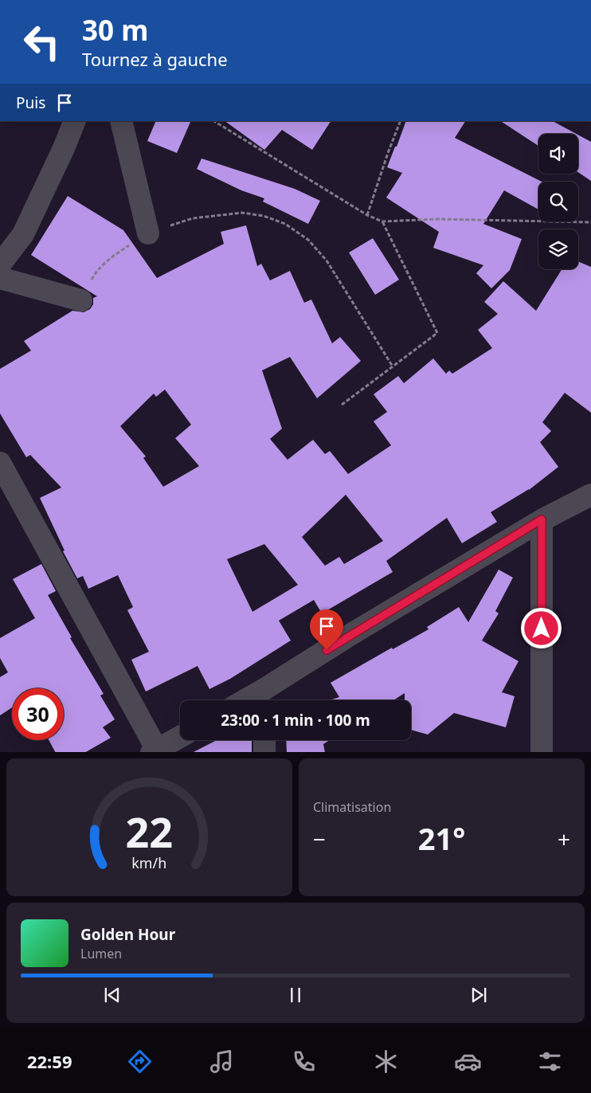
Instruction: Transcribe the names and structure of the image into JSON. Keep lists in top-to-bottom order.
{
  "page": {
    "turn": ["30 m", "Tournez à gauche"],
    "then": "Puis",
    "limit": "30",
    "trip": "23:00 · 1 min · 100 m",
    "tile": "Climatisation",
    "heat": ["−", "21°", "+"],
    "song": ["Golden Hour", "Lumen"],
    "tabs": "22:59",
    "gauge": ["22", "km/h"]
  }
}
